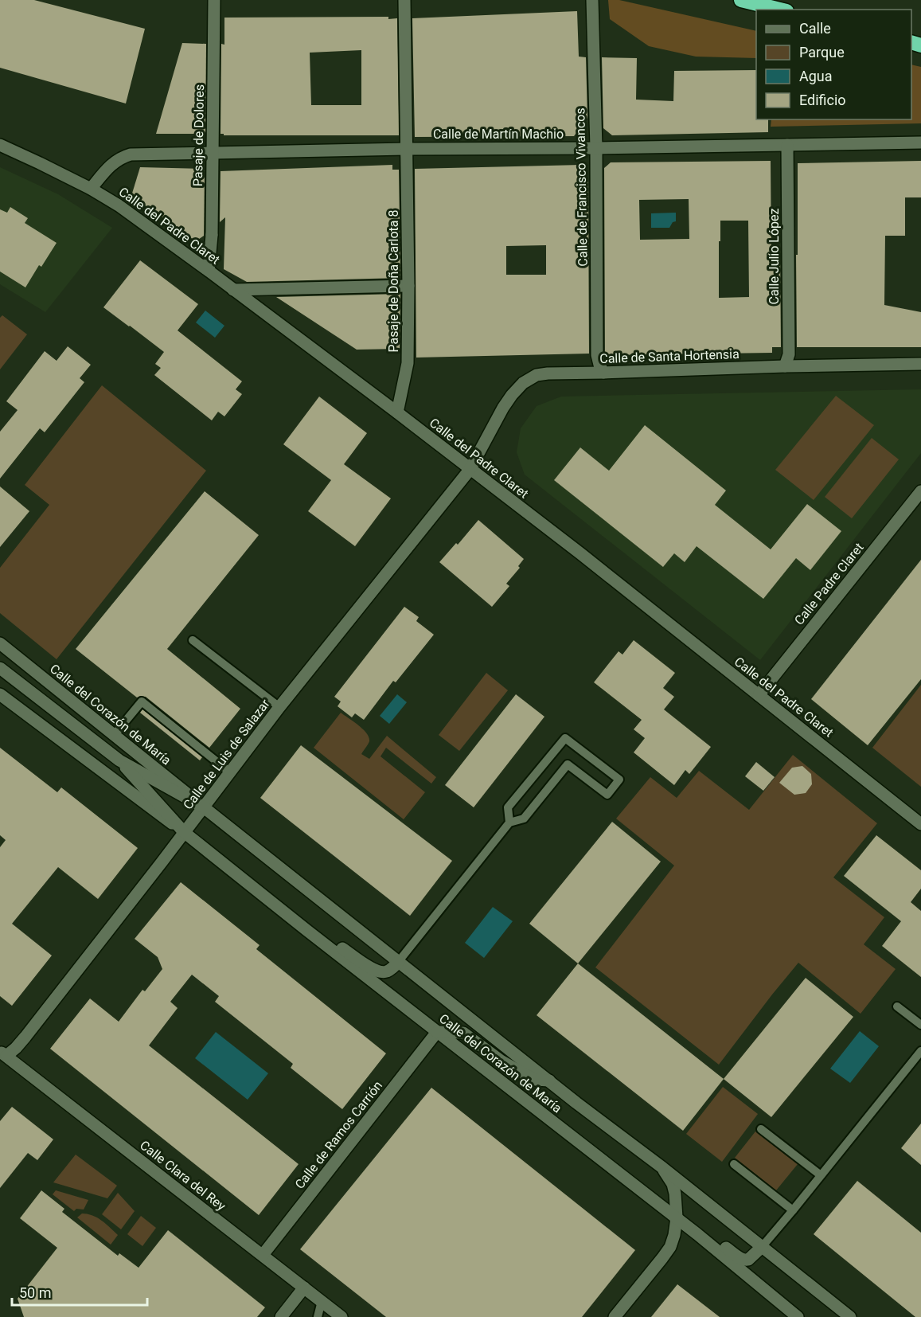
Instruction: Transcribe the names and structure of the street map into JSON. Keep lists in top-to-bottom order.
{
  "streets": {
    "street": [
      "Calle de Martín Machio",
      "Pasaje de Dolores",
      "Calle de Francisco Vivancos",
      "Calle del Padre Claret",
      "Calle Julio López",
      "Pasaje de Doña Carlota 8",
      "Calle de Santa Hortensia",
      "Calle Padre Claret",
      "Calle del Corazón de María",
      "Calle de Luis de Salazar",
      "Calle de Ramos Carrión",
      "Calle Clara del Rey"
    ]
  },
  "crossings": [
    ["Calle de Martín Machio", "Pasaje de Dolores"],
    ["Calle de Martín Machio", "Calle de Francisco Vivancos"],
    ["Calle de Martín Machio", "Calle del Padre Claret"],
    ["Calle de Martín Machio", "Calle Julio López"],
    ["Calle de Martín Machio", "Pasaje de Doña Carlota 8"],
    ["Pasaje de Dolores", "Calle del Padre Claret"],
    ["Calle de Francisco Vivancos", "Calle de Santa Hortensia"],
    ["Calle del Padre Claret", "Pasaje de Doña Carlota 8"],
    ["Calle del Padre Claret", "Calle de Santa Hortensia"],
    ["Calle del Padre Claret", "Calle Padre Claret"],
    ["Calle del Padre Claret", "Calle de Luis de Salazar"],
    ["Calle Julio López", "Calle de Santa Hortensia"],
    ["Calle de Santa Hortensia", "Calle de Luis de Salazar"],
    ["Calle del Corazón de María", "Calle de Luis de Salazar"],
    ["Calle del Corazón de María", "Calle de Ramos Carrión"],
    ["Calle de Luis de Salazar", "Calle Clara del Rey"],
    ["Calle de Ramos Carrión", "Calle Clara del Rey"]
  ],
  "legend": [
    "Calle",
    "Parque",
    "Agua",
    "Edificio"
  ],
  "scale_bar": "50 m"
}
